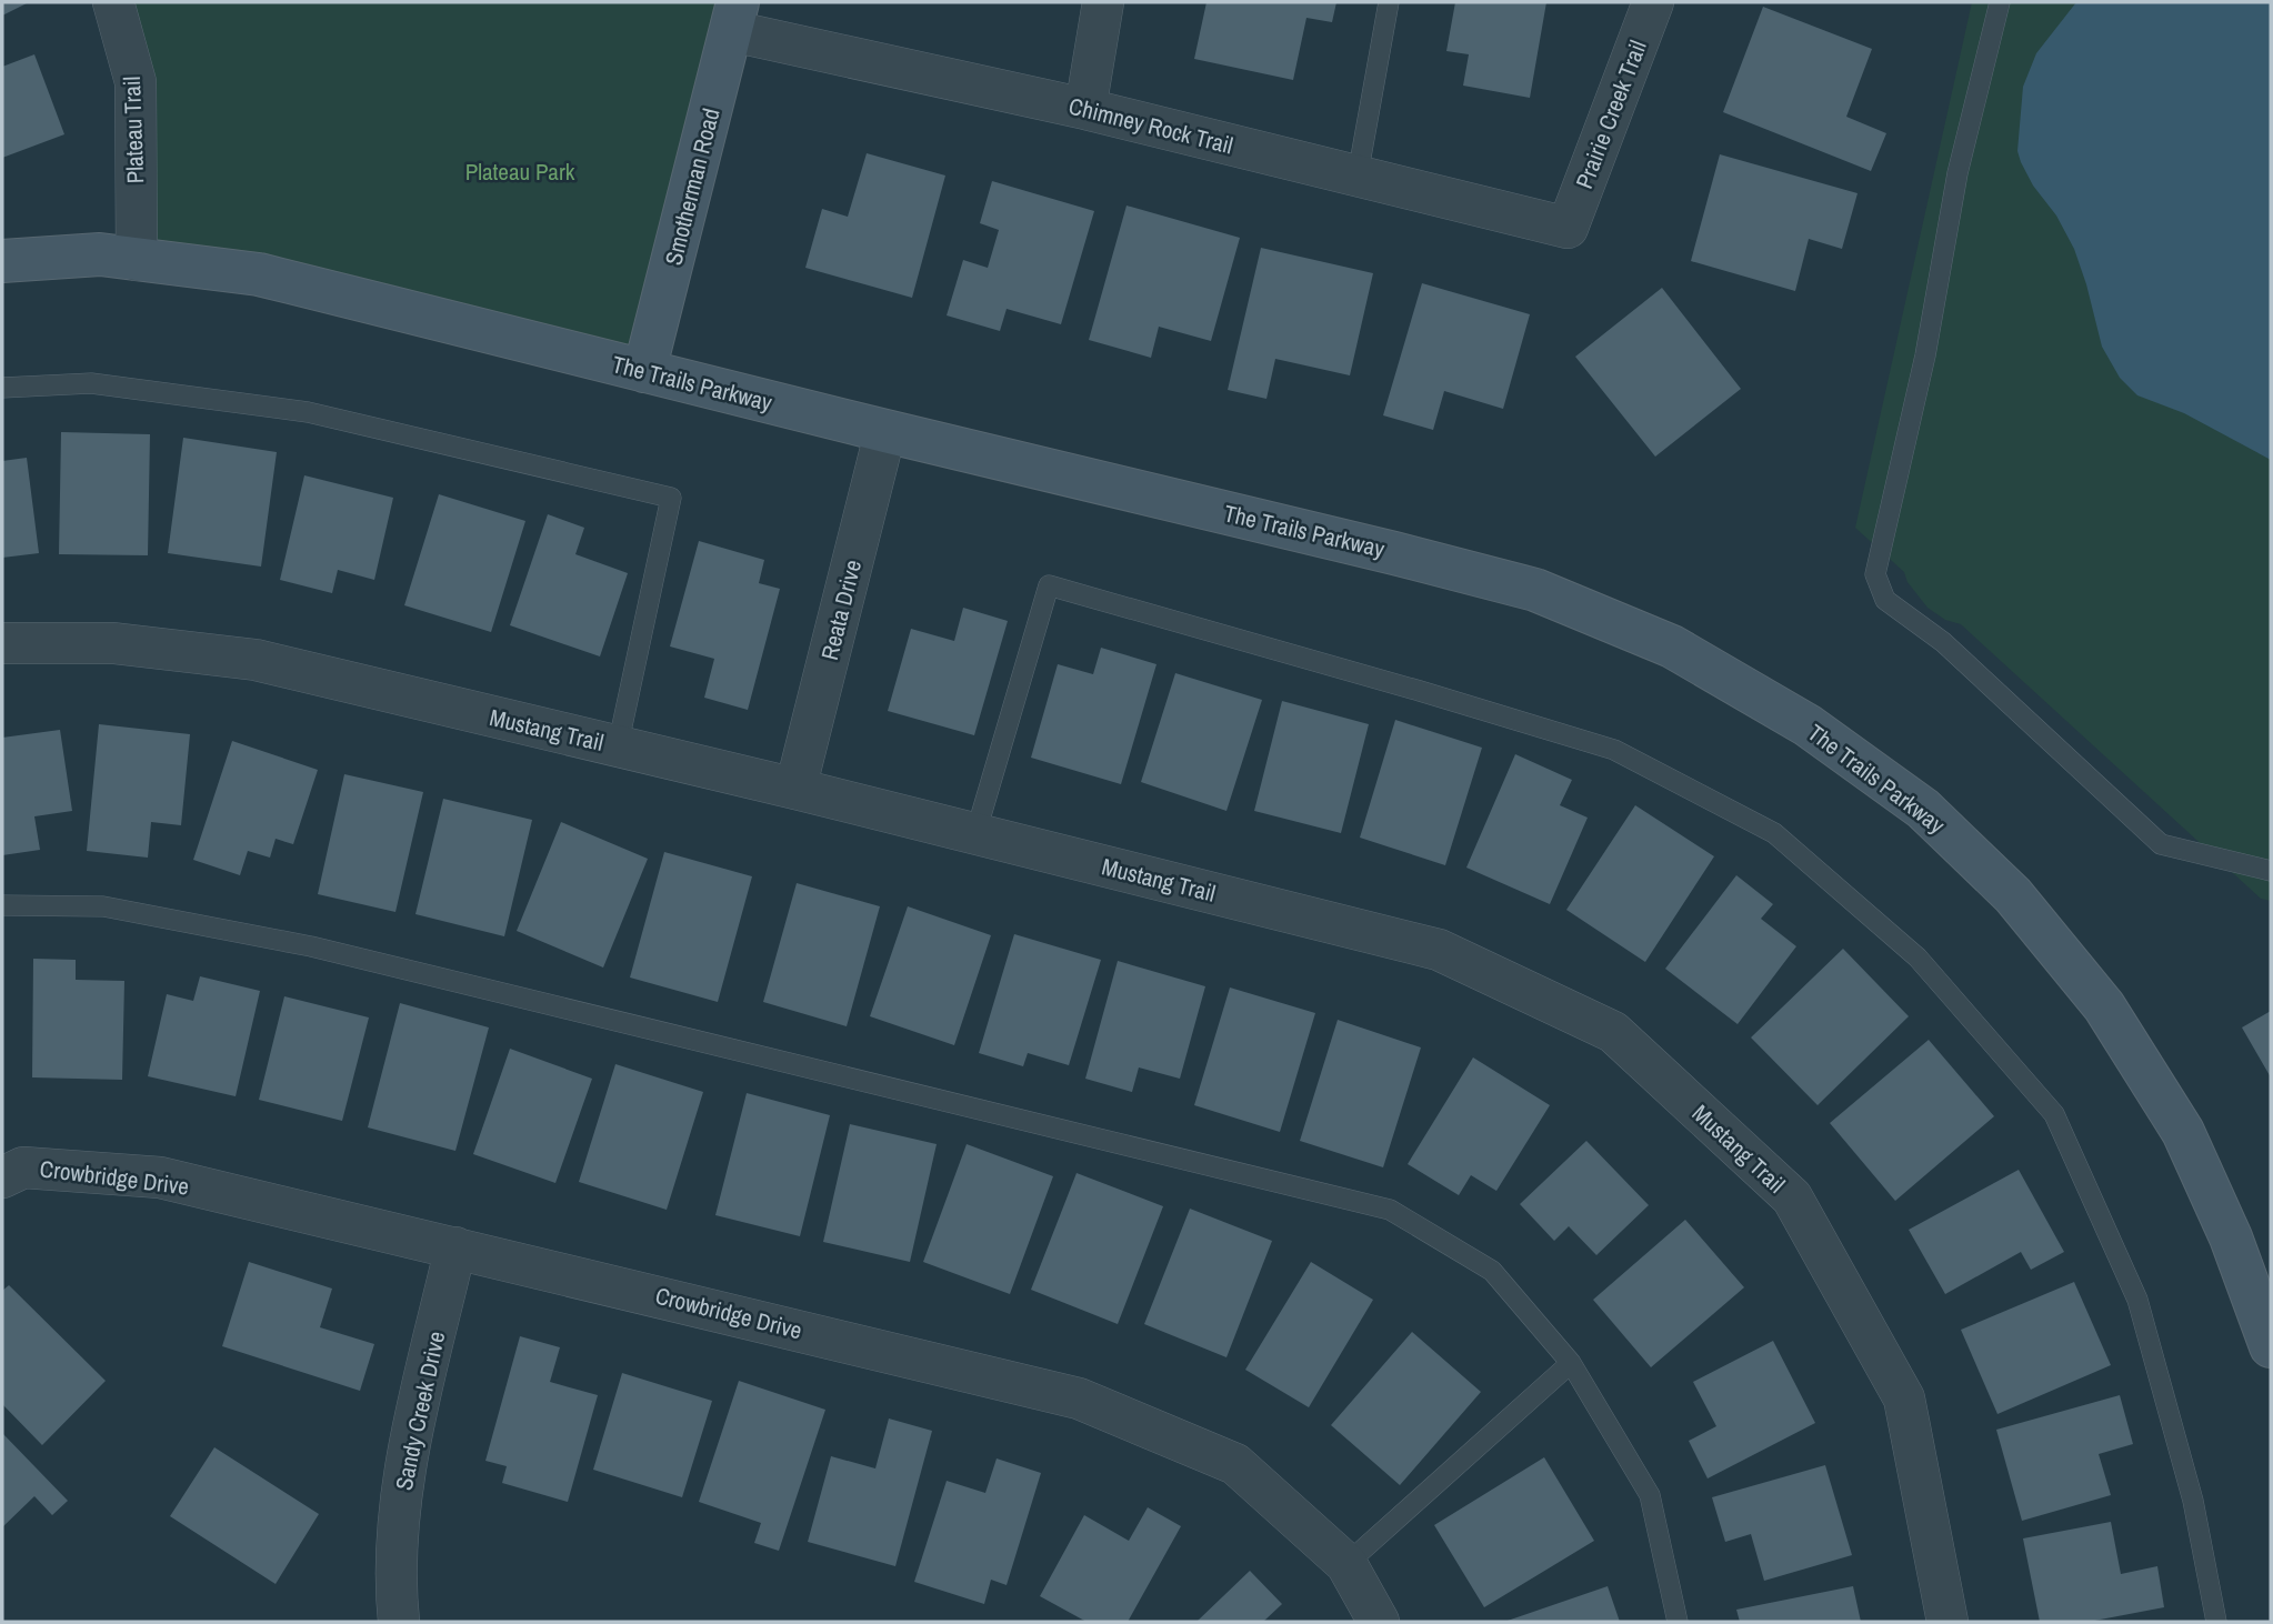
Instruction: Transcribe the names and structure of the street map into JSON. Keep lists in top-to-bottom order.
{
  "streets": {
    "street": [
      "Prairie Creek Trail",
      "Chimney Rock Trail",
      "Plateau Trail",
      "Smotherman Road",
      "The Trails Parkway",
      "Reata Drive",
      "Mustang Trail",
      "Crowbridge Drive",
      "Sandy Creek Drive"
    ]
  },
  "crossings": [
    ["Prairie Creek Trail", "Chimney Rock Trail"],
    ["Chimney Rock Trail", "Smotherman Road"],
    ["Plateau Trail", "The Trails Parkway"],
    ["Smotherman Road", "The Trails Parkway"],
    ["The Trails Parkway", "Reata Drive"],
    ["Reata Drive", "Mustang Trail"],
    ["Crowbridge Drive", "Sandy Creek Drive"]
  ],
  "parks": ["Plateau Park"]
}
